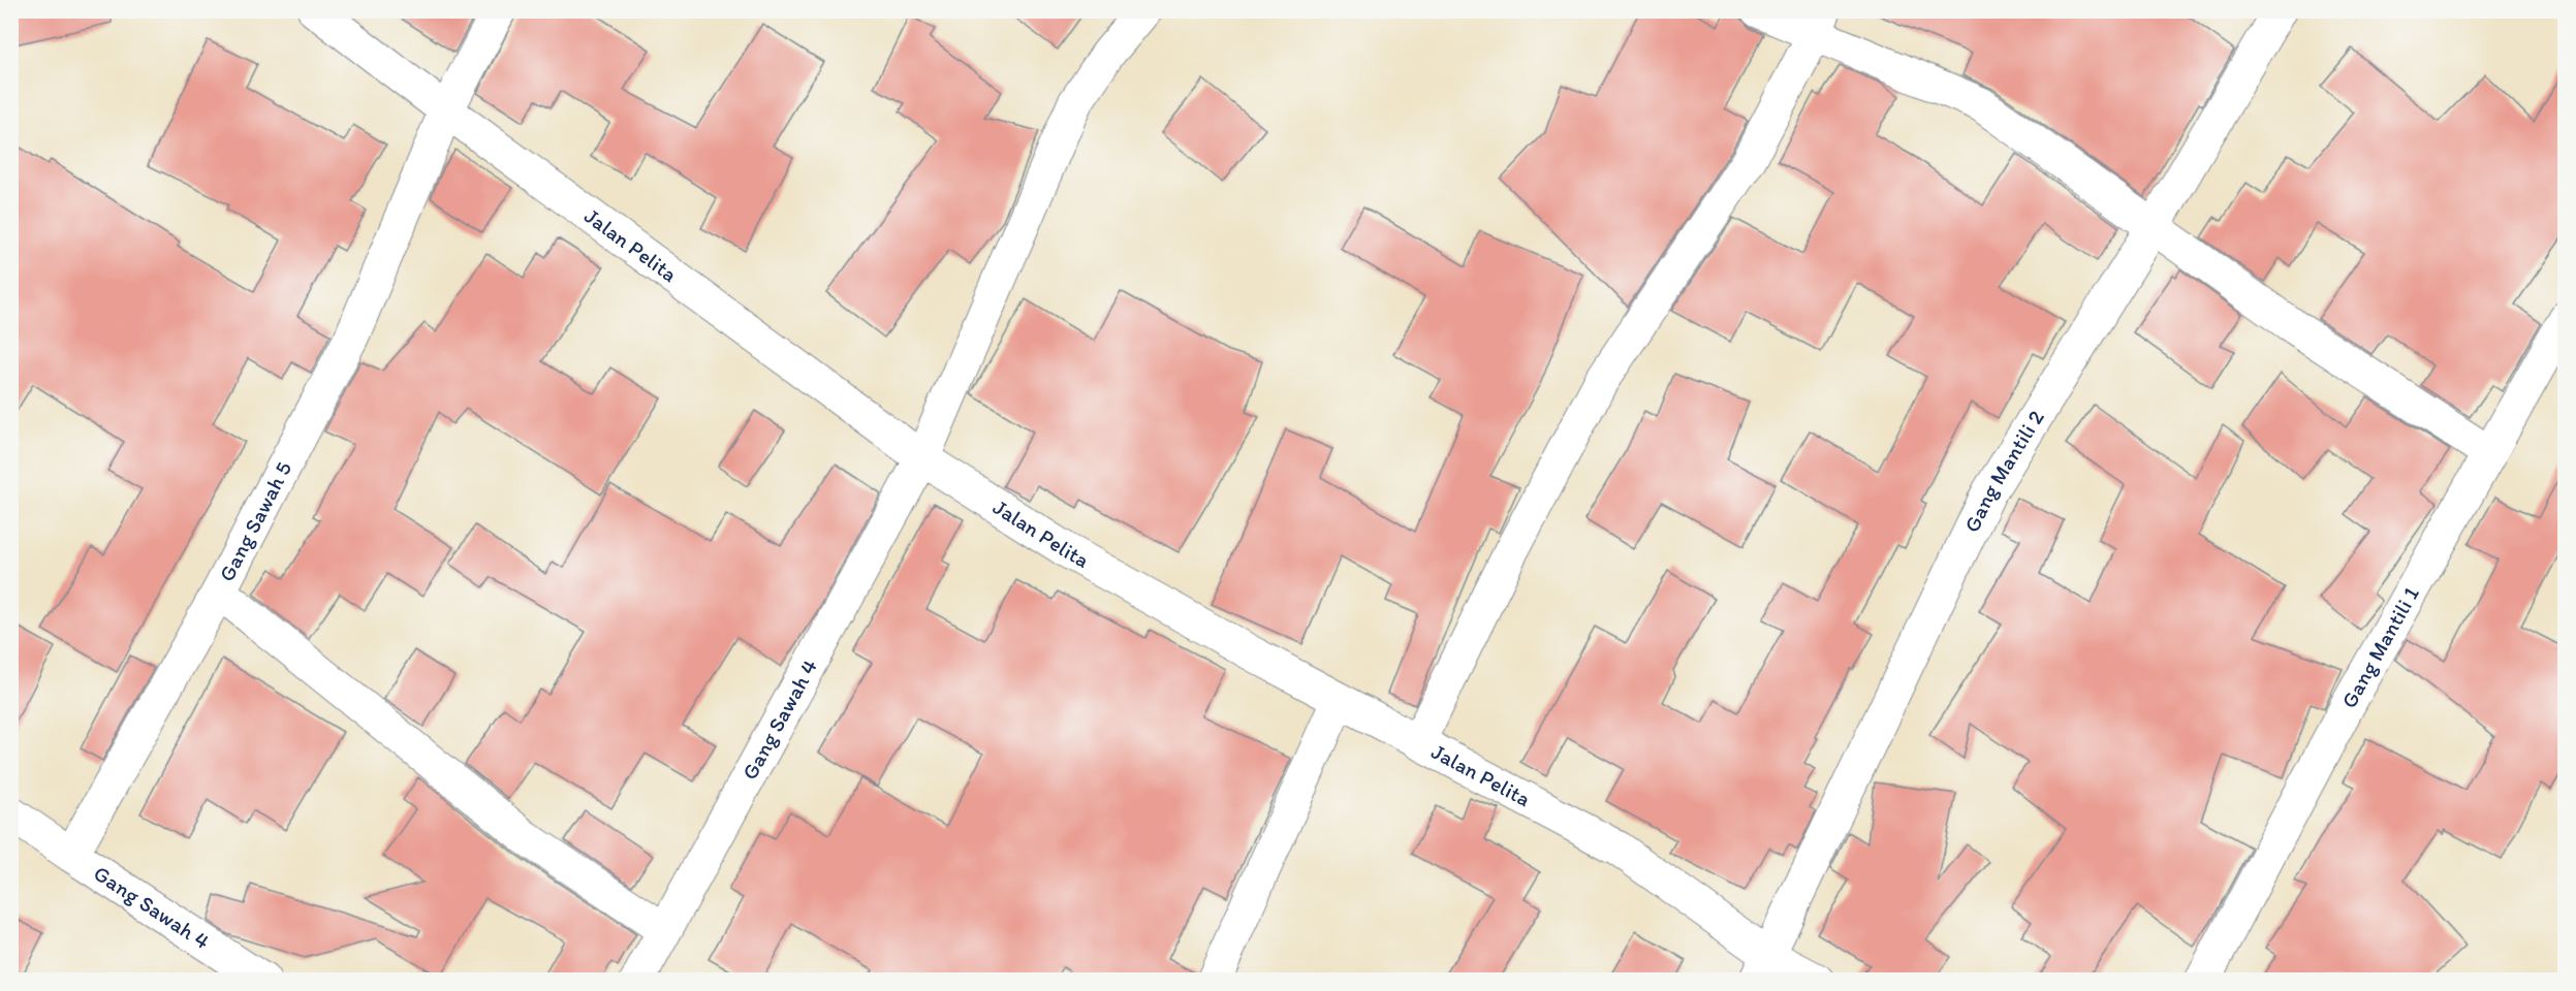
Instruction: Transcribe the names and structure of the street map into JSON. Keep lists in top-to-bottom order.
{
  "streets": {
    "street": [
      "Jalan Pelita",
      "Gang Mantili 2",
      "Gang Sawah 5",
      "Gang Mantili 1",
      "Gang Sawah 4"
    ]
  },
  "crossings": [
    ["Jalan Pelita", "Gang Mantili 2"],
    ["Jalan Pelita", "Gang Sawah 5"],
    ["Jalan Pelita", "Gang Sawah 4"],
    ["Gang Sawah 5", "Gang Sawah 4"]
  ]
}
